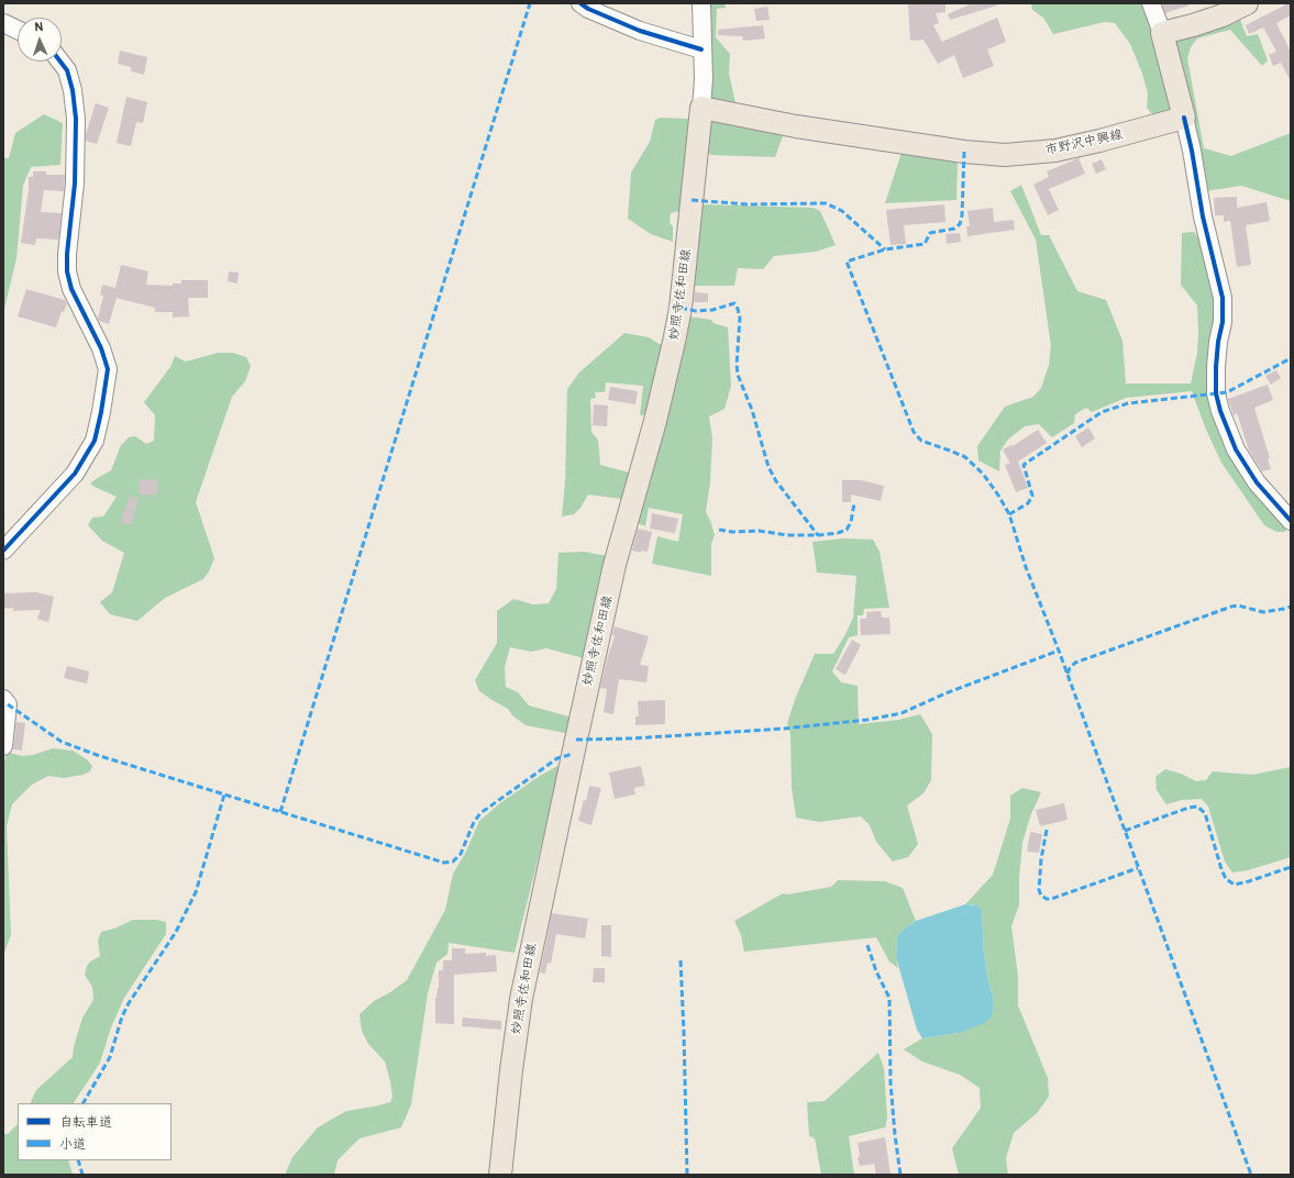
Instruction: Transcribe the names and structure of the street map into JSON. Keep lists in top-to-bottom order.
{
  "streets": {
    "main road": ["市野沢中興線", "妙照寺佐和田線"]
  },
  "crossings": [
    ["市野沢中興線", "妙照寺佐和田線"]
  ],
  "legend": ["自転車道", "小道"],
  "north": "top"
}
